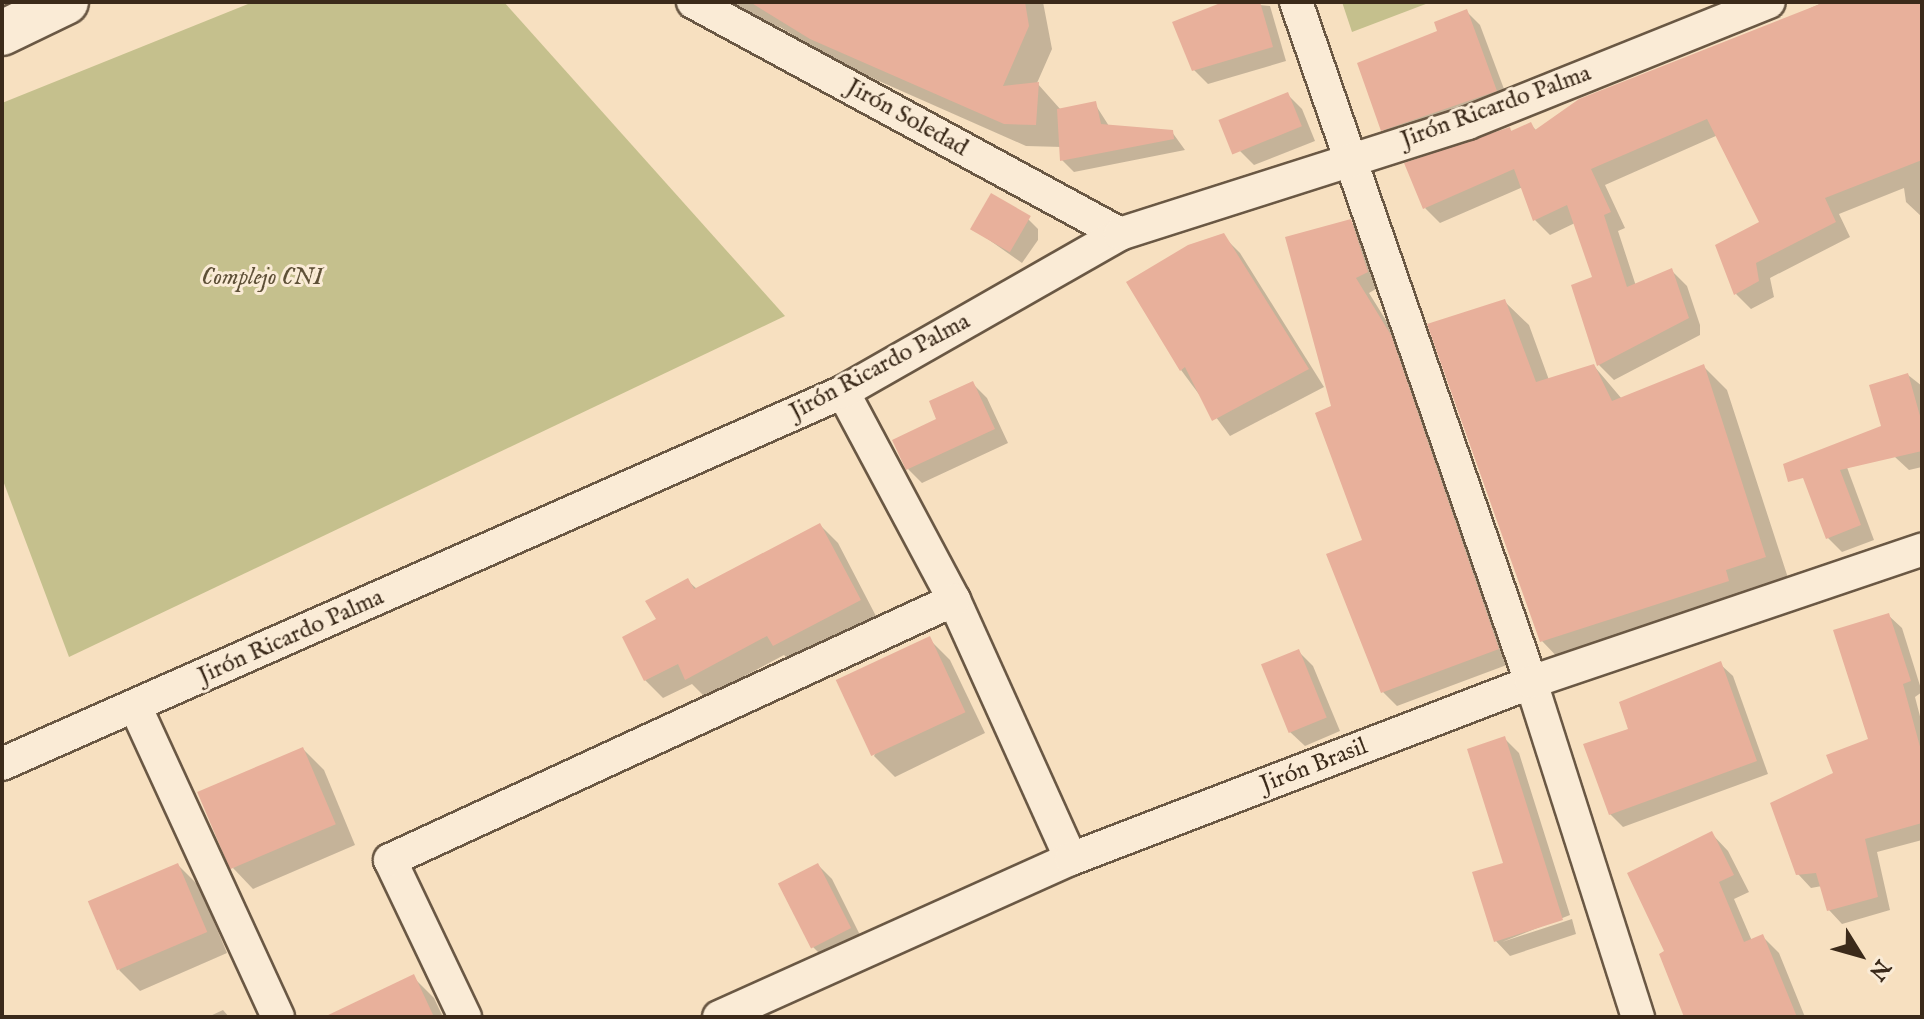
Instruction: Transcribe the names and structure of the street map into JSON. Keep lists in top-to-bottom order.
{
  "streets": {
    "street": ["Jirón Ricardo Palma", "Jirón Soledad", "Jirón Brasil"]
  },
  "crossings": [
    ["Jirón Ricardo Palma", "Jirón Soledad"]
  ],
  "parks": ["Complejo CNI"],
  "north": "bottom right"
}
